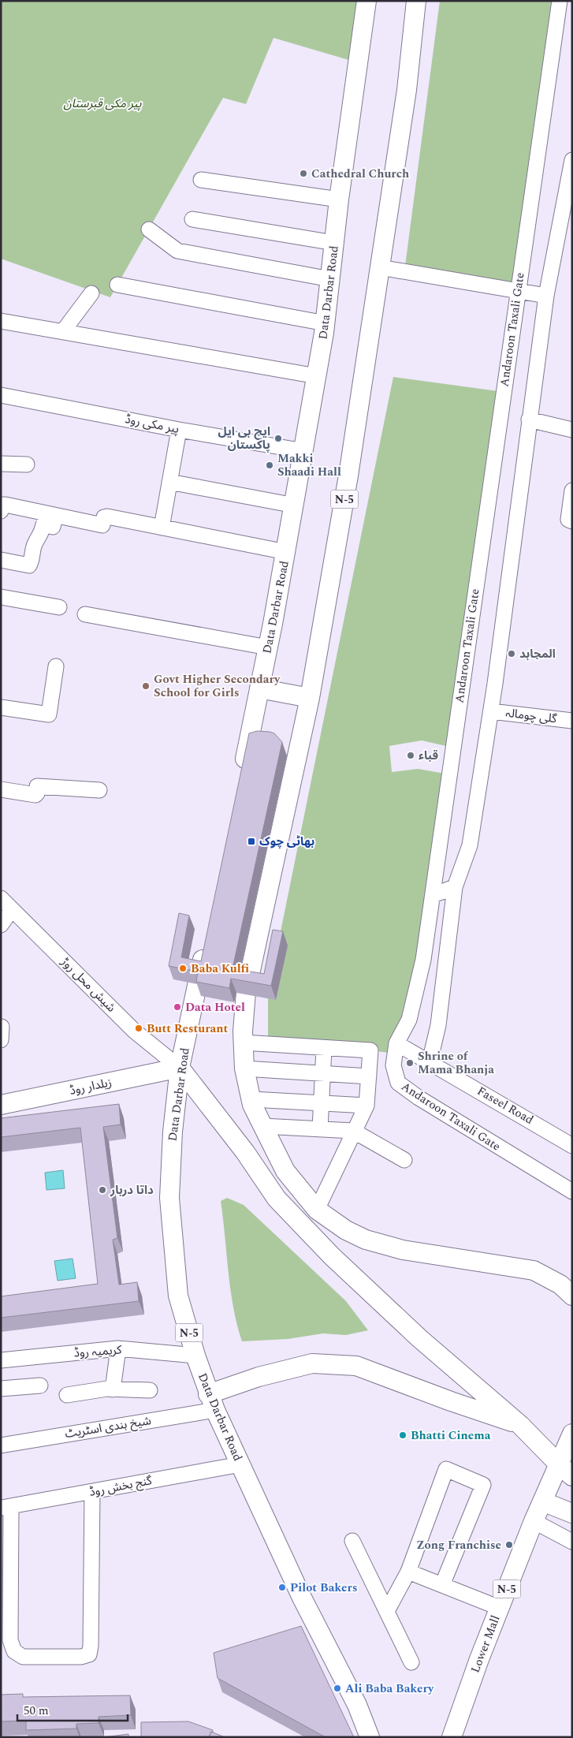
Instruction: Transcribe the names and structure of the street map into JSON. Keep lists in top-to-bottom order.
{
  "streets": {
    "main road": [
      "Data Darbar Road",
      "N-5",
      "زیلدار روڈ",
      "Lower Mall"
    ],
    "street": [
      "Andaroon Taxali Gate",
      "پیر مکی روڈ",
      "گلی چومالہ",
      "شیش محل روڑ",
      "Faseel Road",
      "کریمیہ روڈ",
      "شیخ ہندی اسٹریٹ",
      "گنج بخش روڈ"
    ]
  },
  "crossings": [
    ["Data Darbar Road", "پیر مکی روڈ"],
    ["Data Darbar Road", "شیش محل روڑ"],
    ["Data Darbar Road", "زیلدار روڈ"],
    ["Data Darbar Road", "کریمیہ روڈ"],
    ["Data Darbar Road", "شیخ ہندی اسٹریٹ"],
    ["Data Darbar Road", "گنج بخش روڈ"],
    ["Andaroon Taxali Gate", "Faseel Road"],
    ["شیش محل روڑ", "زیلدار روڈ"]
  ],
  "parks": ["پیر مکی قبرستان"],
  "places": {
    "other": [
      "Cathedral Church",
      "ایچ بی ایل پاکستان",
      "Makki Shaadi Hall",
      "المجاہد",
      "Govt Higher Secondary School for Girls",
      "قباء",
      "Baba Kulfi",
      "Data Hotel",
      "Butt Resturant",
      "Shrine of Mama Bhanja",
      "داتا دربار",
      "Bhatti Cinema",
      "Zong Franchise",
      "Pilot Bakers",
      "Ali Baba Bakery"
    ],
    "transit": ["بھاٹی چوک"]
  },
  "scale_bar": "50 m"
}
